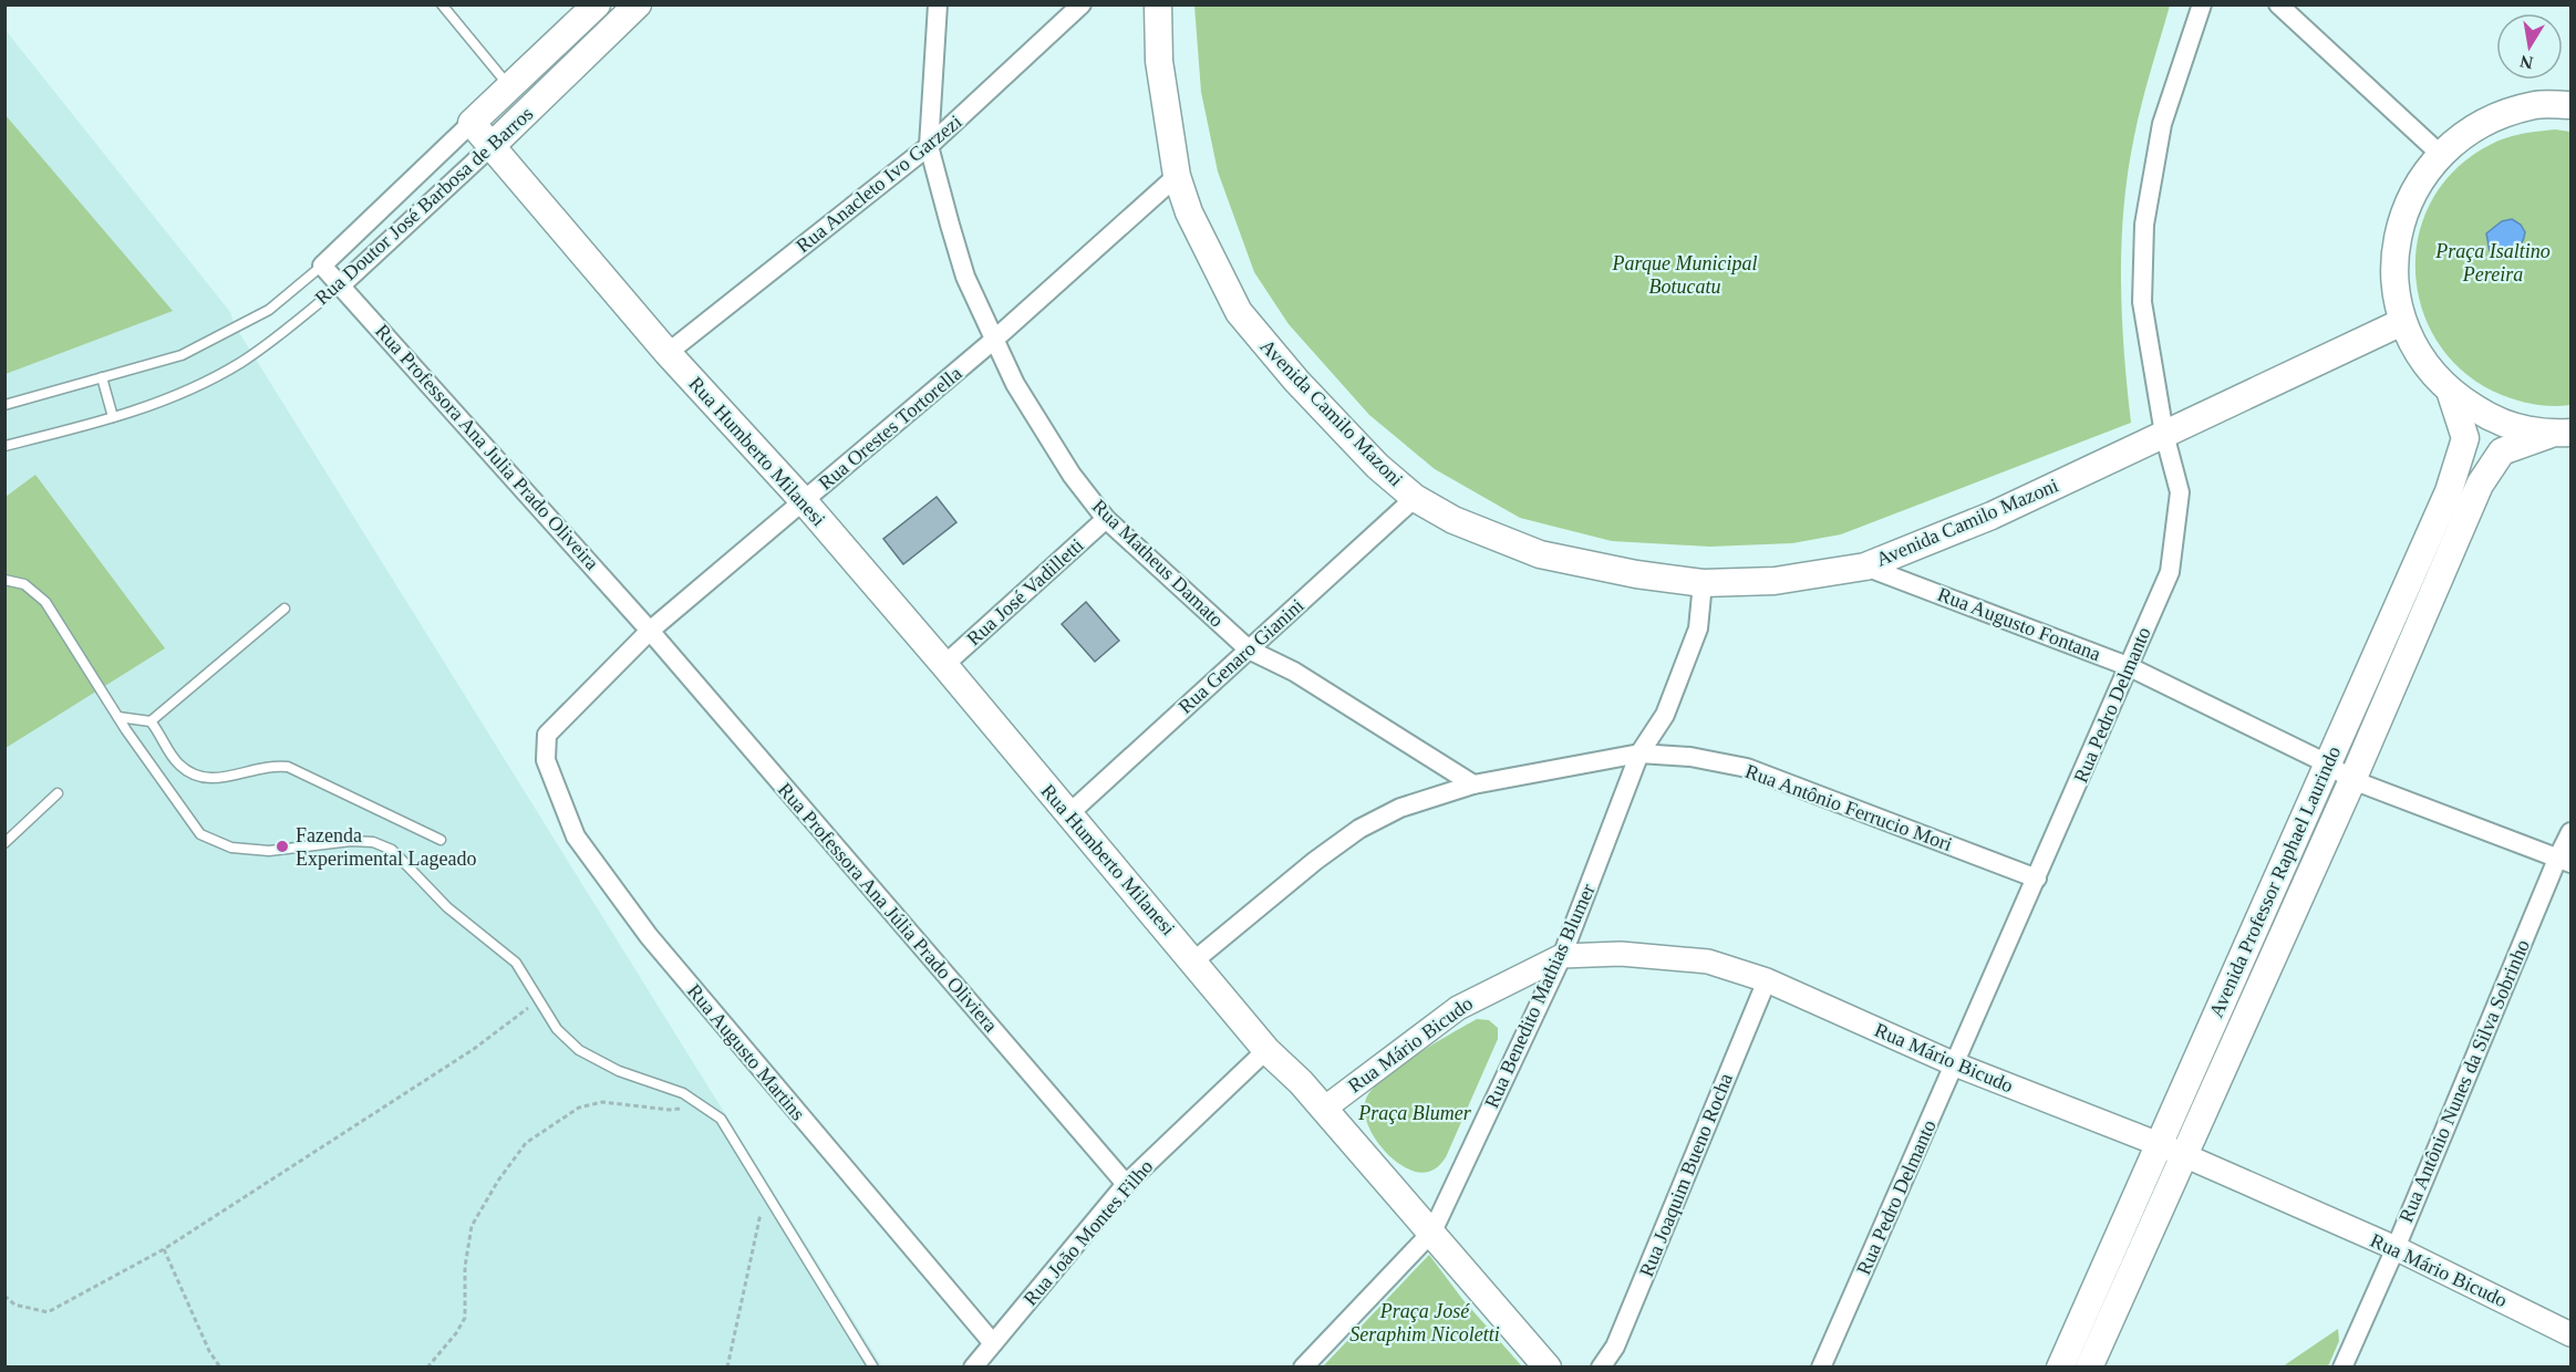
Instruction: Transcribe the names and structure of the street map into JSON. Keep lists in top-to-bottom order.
{
  "streets": {
    "main road": [
      "Rua Doutor José Barbosa de Barros",
      "Avenida Camilo Mazoni",
      "Rua Humberto Milanesi",
      "Avenida Professor Raphael Laurindo"
    ],
    "street": [
      "Rua Anacleto Ivo Garzezi",
      "Rua Orestes Tortorella",
      "Rua Professora Ana Julia Prado Oliveira",
      "Rua Matheus Damato",
      "Rua José Vadilletti",
      "Rua Augusto Fontana",
      "Rua Genaro Gianini",
      "Rua Pedro Delmanto",
      "Rua Antônio Ferrucio Mori",
      "Rua Professora Ana Júlia Prado Oliviera",
      "Rua Benedito Mathias Blumer",
      "Rua Mário Bicudo",
      "Rua Augusto Martins",
      "Rua Antônio Nunes da Silva Sobrinho",
      "Rua Joaquim Bueno Rocha",
      "Rua João Montes Filho"
    ]
  },
  "crossings": [
    ["Rua Anacleto Ivo Garzezi", "Rua Humberto Milanesi"],
    ["Rua Anacleto Ivo Garzezi", "Rua Matheus Damato"],
    ["Rua Doutor José Barbosa de Barros", "Rua Professora Ana Julia Prado Oliveira"],
    ["Rua Doutor José Barbosa de Barros", "Rua Humberto Milanesi"],
    ["Avenida Camilo Mazoni", "Rua Orestes Tortorella"],
    ["Avenida Camilo Mazoni", "Rua Augusto Fontana"],
    ["Avenida Camilo Mazoni", "Rua Genaro Gianini"],
    ["Avenida Camilo Mazoni", "Rua Pedro Delmanto"],
    ["Avenida Camilo Mazoni", "Rua Benedito Mathias Blumer"],
    ["Rua Orestes Tortorella", "Rua Professora Ana Julia Prado Oliveira"],
    ["Rua Orestes Tortorella", "Rua Humberto Milanesi"],
    ["Rua Orestes Tortorella", "Rua Matheus Damato"],
    ["Rua Orestes Tortorella", "Rua Professora Ana Júlia Prado Oliviera"],
    ["Rua Orestes Tortorella", "Rua Augusto Martins"],
    ["Rua Professora Ana Julia Prado Oliveira", "Rua Professora Ana Júlia Prado Oliviera"],
    ["Rua Humberto Milanesi", "Rua José Vadilletti"],
    ["Rua Humberto Milanesi", "Rua Genaro Gianini"],
    ["Rua Humberto Milanesi", "Rua Antônio Ferrucio Mori"],
    ["Rua Humberto Milanesi", "Rua Benedito Mathias Blumer"],
    ["Rua Humberto Milanesi", "Rua Mário Bicudo"],
    ["Rua Humberto Milanesi", "Rua João Montes Filho"],
    ["Rua Matheus Damato", "Rua José Vadilletti"],
    ["Rua Matheus Damato", "Rua Genaro Gianini"],
    ["Rua Matheus Damato", "Rua Antônio Ferrucio Mori"],
    ["Rua Augusto Fontana", "Rua Pedro Delmanto"],
    ["Rua Augusto Fontana", "Avenida Professor Raphael Laurindo"],
    ["Rua Augusto Fontana", "Rua Antônio Nunes da Silva Sobrinho"],
    ["Rua Pedro Delmanto", "Rua Antônio Ferrucio Mori"],
    ["Rua Pedro Delmanto", "Rua Mário Bicudo"],
    ["Rua Antônio Ferrucio Mori", "Rua Benedito Mathias Blumer"],
    ["Avenida Professor Raphael Laurindo", "Rua Mário Bicudo"],
    ["Rua Professora Ana Júlia Prado Oliviera", "Rua João Montes Filho"],
    ["Rua Benedito Mathias Blumer", "Rua Mário Bicudo"],
    ["Rua Mário Bicudo", "Rua Antônio Nunes da Silva Sobrinho"],
    ["Rua Mário Bicudo", "Rua Joaquim Bueno Rocha"],
    ["Rua Augusto Martins", "Rua João Montes Filho"]
  ],
  "parks": [
    "Praça Isaltino Pereira",
    "Parque Municipal Botucatu",
    "Praça Blumer",
    "Praça José Seraphim Nicoletti"
  ],
  "places": ["Fazenda Experimental Lageado"],
  "north": "bottom"
}
